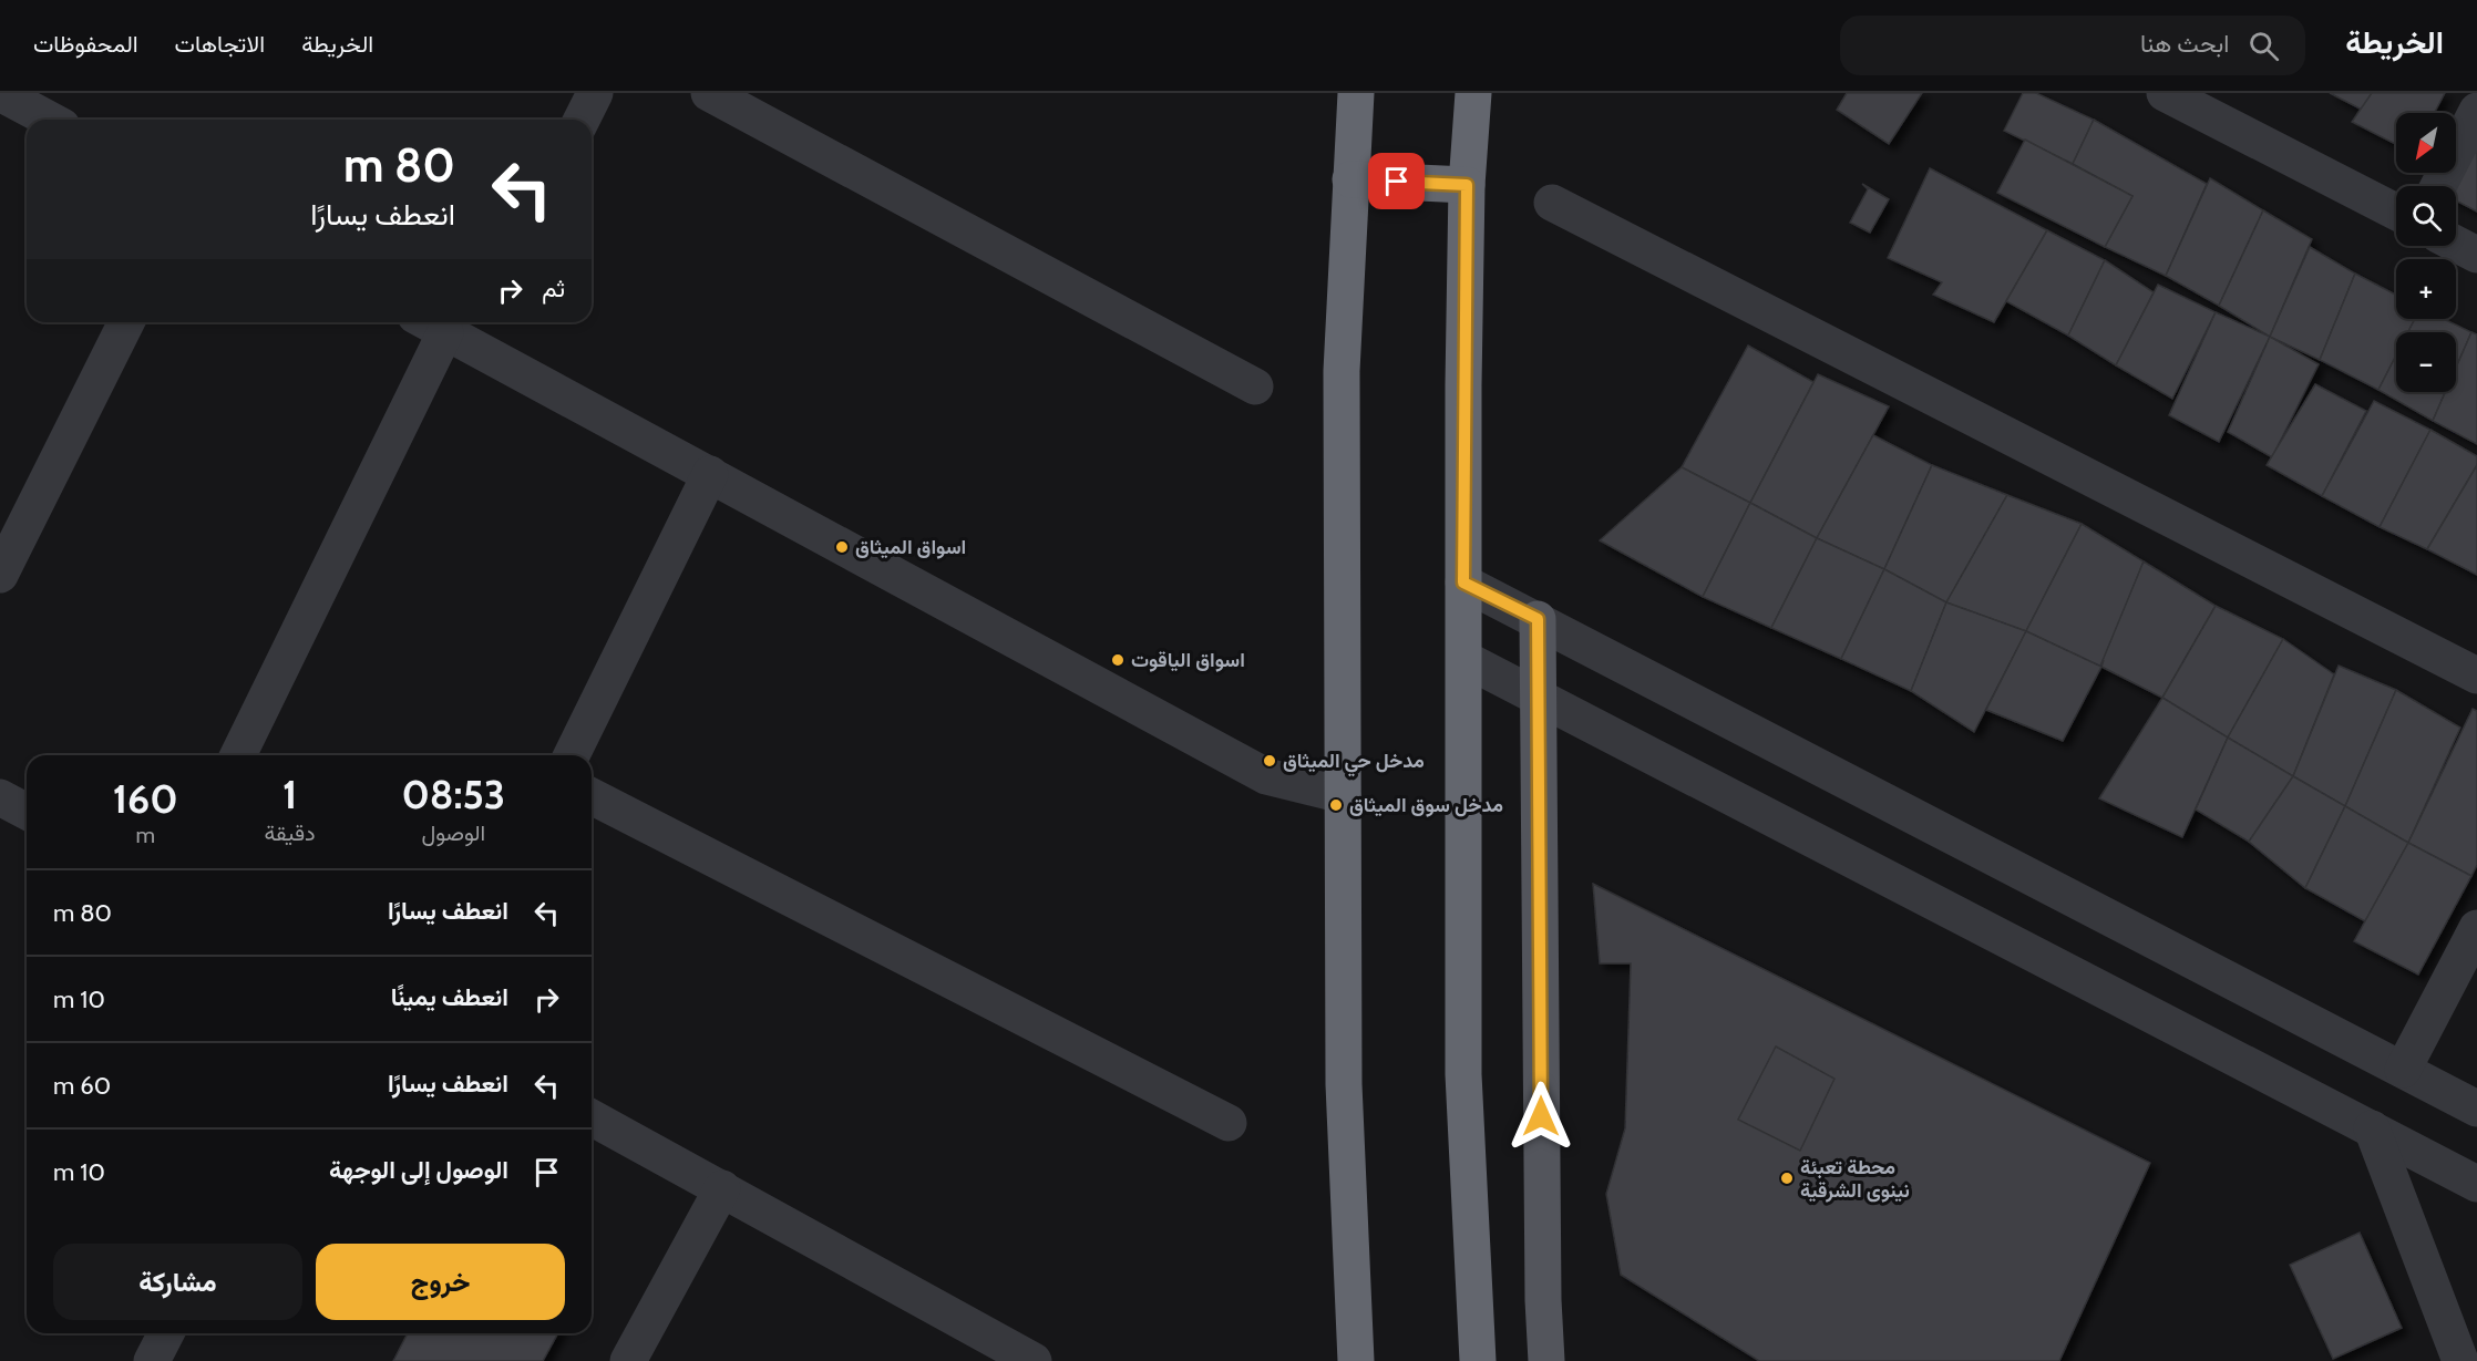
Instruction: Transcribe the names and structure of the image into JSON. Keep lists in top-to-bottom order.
{
  "places": [
    "اسواق الميثاق",
    "اسواق الياقوت",
    "مدخل حي الميثاق",
    "مدخل سوق الميثاق",
    "محطة تعبئة نينوى الشرقية"
  ],
  "north": "bottom left",
  "page": {
    "header": "الخريطة",
    "search": "ابحث هنا",
    "nav": ["الخريطة", "الاتجاهات", "المحفوظات"],
    "map_buttons": ["+", "−"],
    "turn": ["80 m", "انعطف يسارًا"],
    "then": "ثم",
    "eta": [
      "08:53",
      "الوصول",
      "1",
      "دقيقة",
      "160",
      "m"
    ],
    "list": [
      {
        "name": "انعطف يسارًا",
        "value": "80 m"
      },
      {
        "name": "انعطف يمينًا",
        "value": "10 m"
      },
      {
        "name": "انعطف يسارًا",
        "value": "60 m"
      },
      {
        "name": "الوصول إلى الوجهة",
        "value": "10 m"
      }
    ],
    "buttons": ["خروج", "مشاركة"]
  }
}
